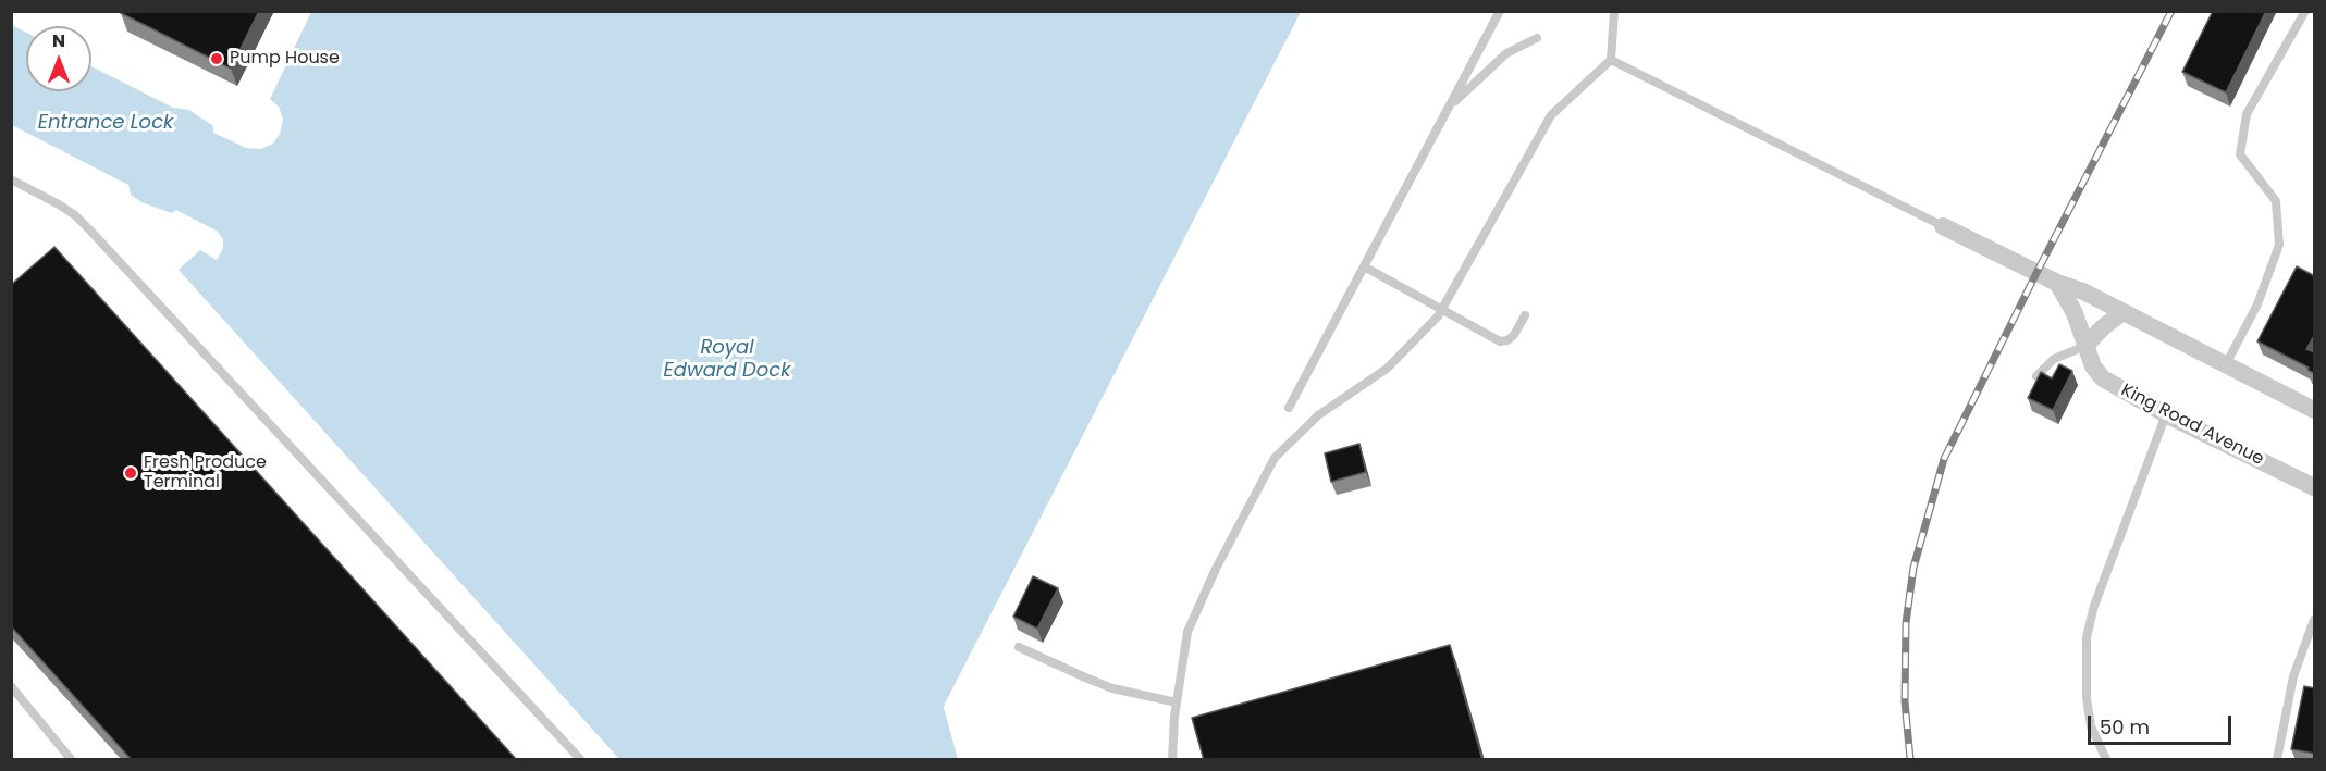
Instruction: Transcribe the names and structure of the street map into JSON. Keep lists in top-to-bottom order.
{
  "streets": {
    "street": ["King Road Avenue"]
  },
  "water": ["Entrance Lock", "Royal Edward Dock"],
  "places": ["Pump House", "Fresh Produce Terminal"],
  "scale_bar": "50 m",
  "north": "top"
}
